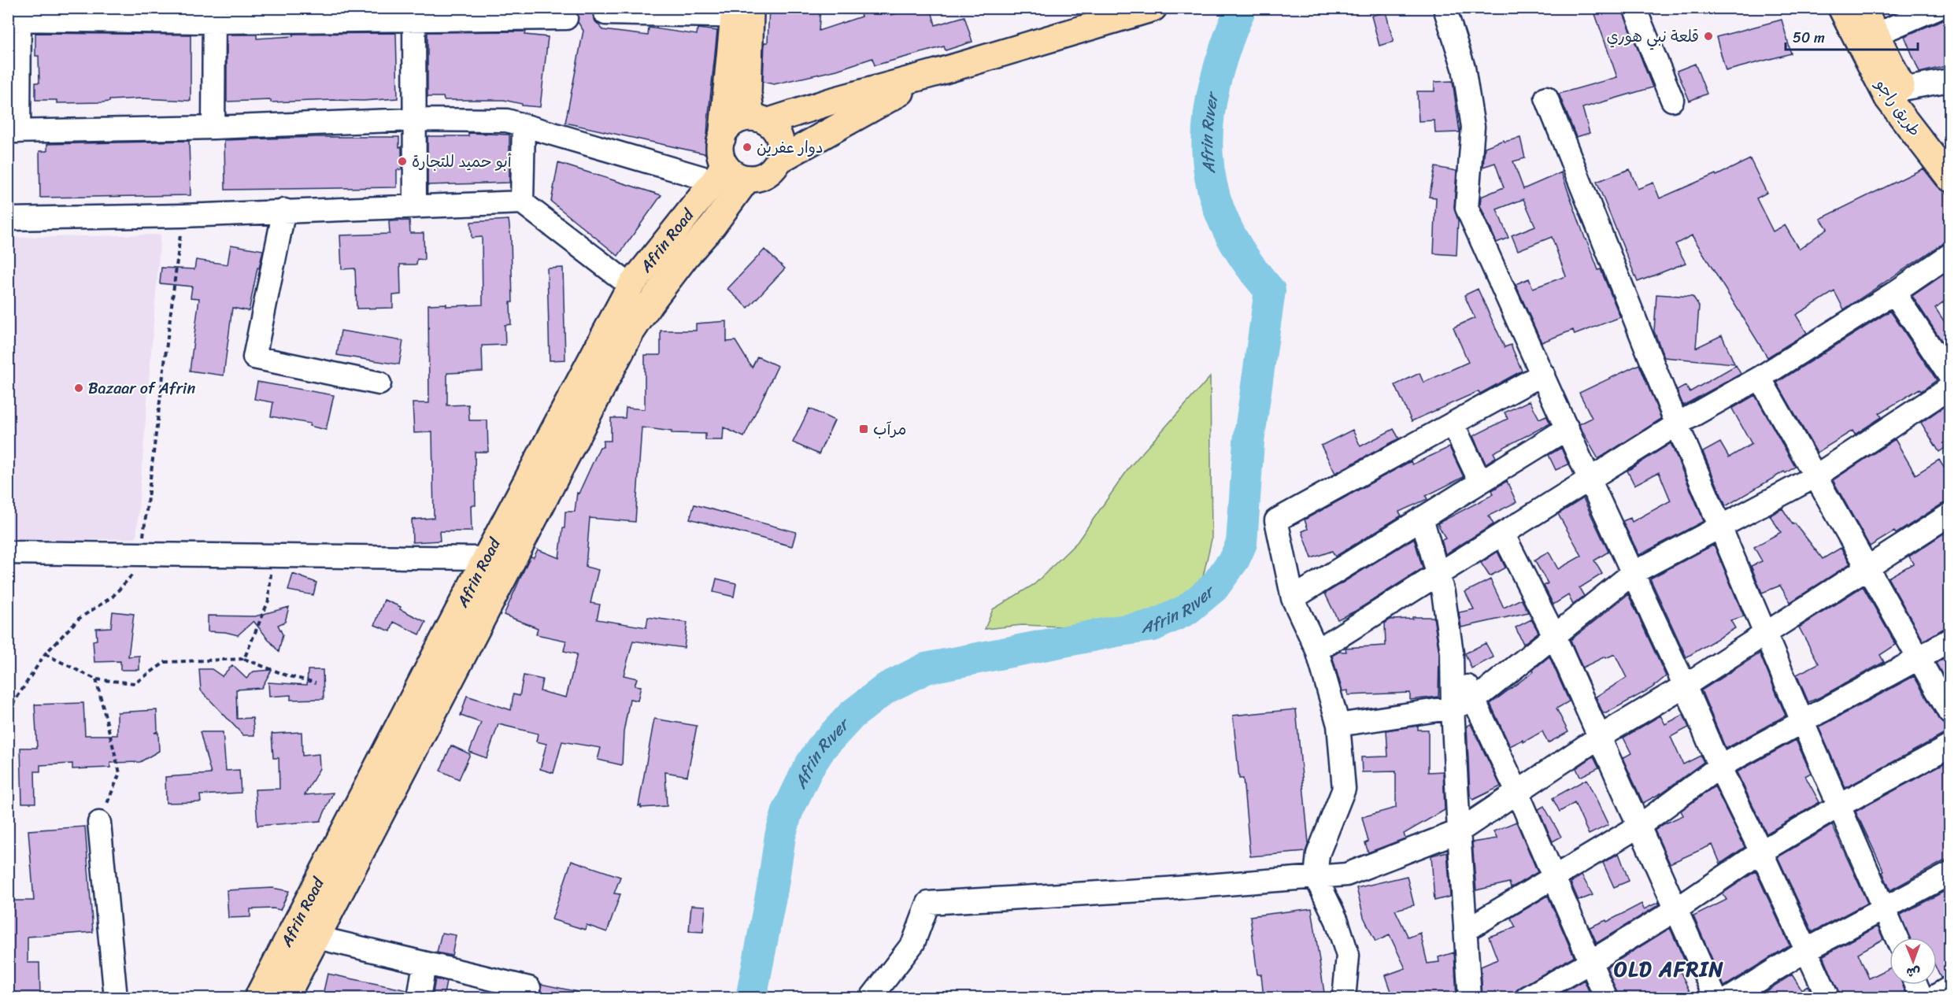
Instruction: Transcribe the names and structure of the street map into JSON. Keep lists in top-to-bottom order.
{
  "streets": {
    "main road": ["طريق راجو", "Afrin Road"]
  },
  "districts": ["OLD AFRIN"],
  "water": ["Afrin Rıver"],
  "places": {
    "other": [
      "قلعة نبي هوري",
      "دوار عفرين",
      "أبو حميد للتجارة",
      "Bazaar of Afrin"
    ],
    "transit": ["مرآب"]
  },
  "scale_bar": "50 m",
  "north": "bottom"
}
